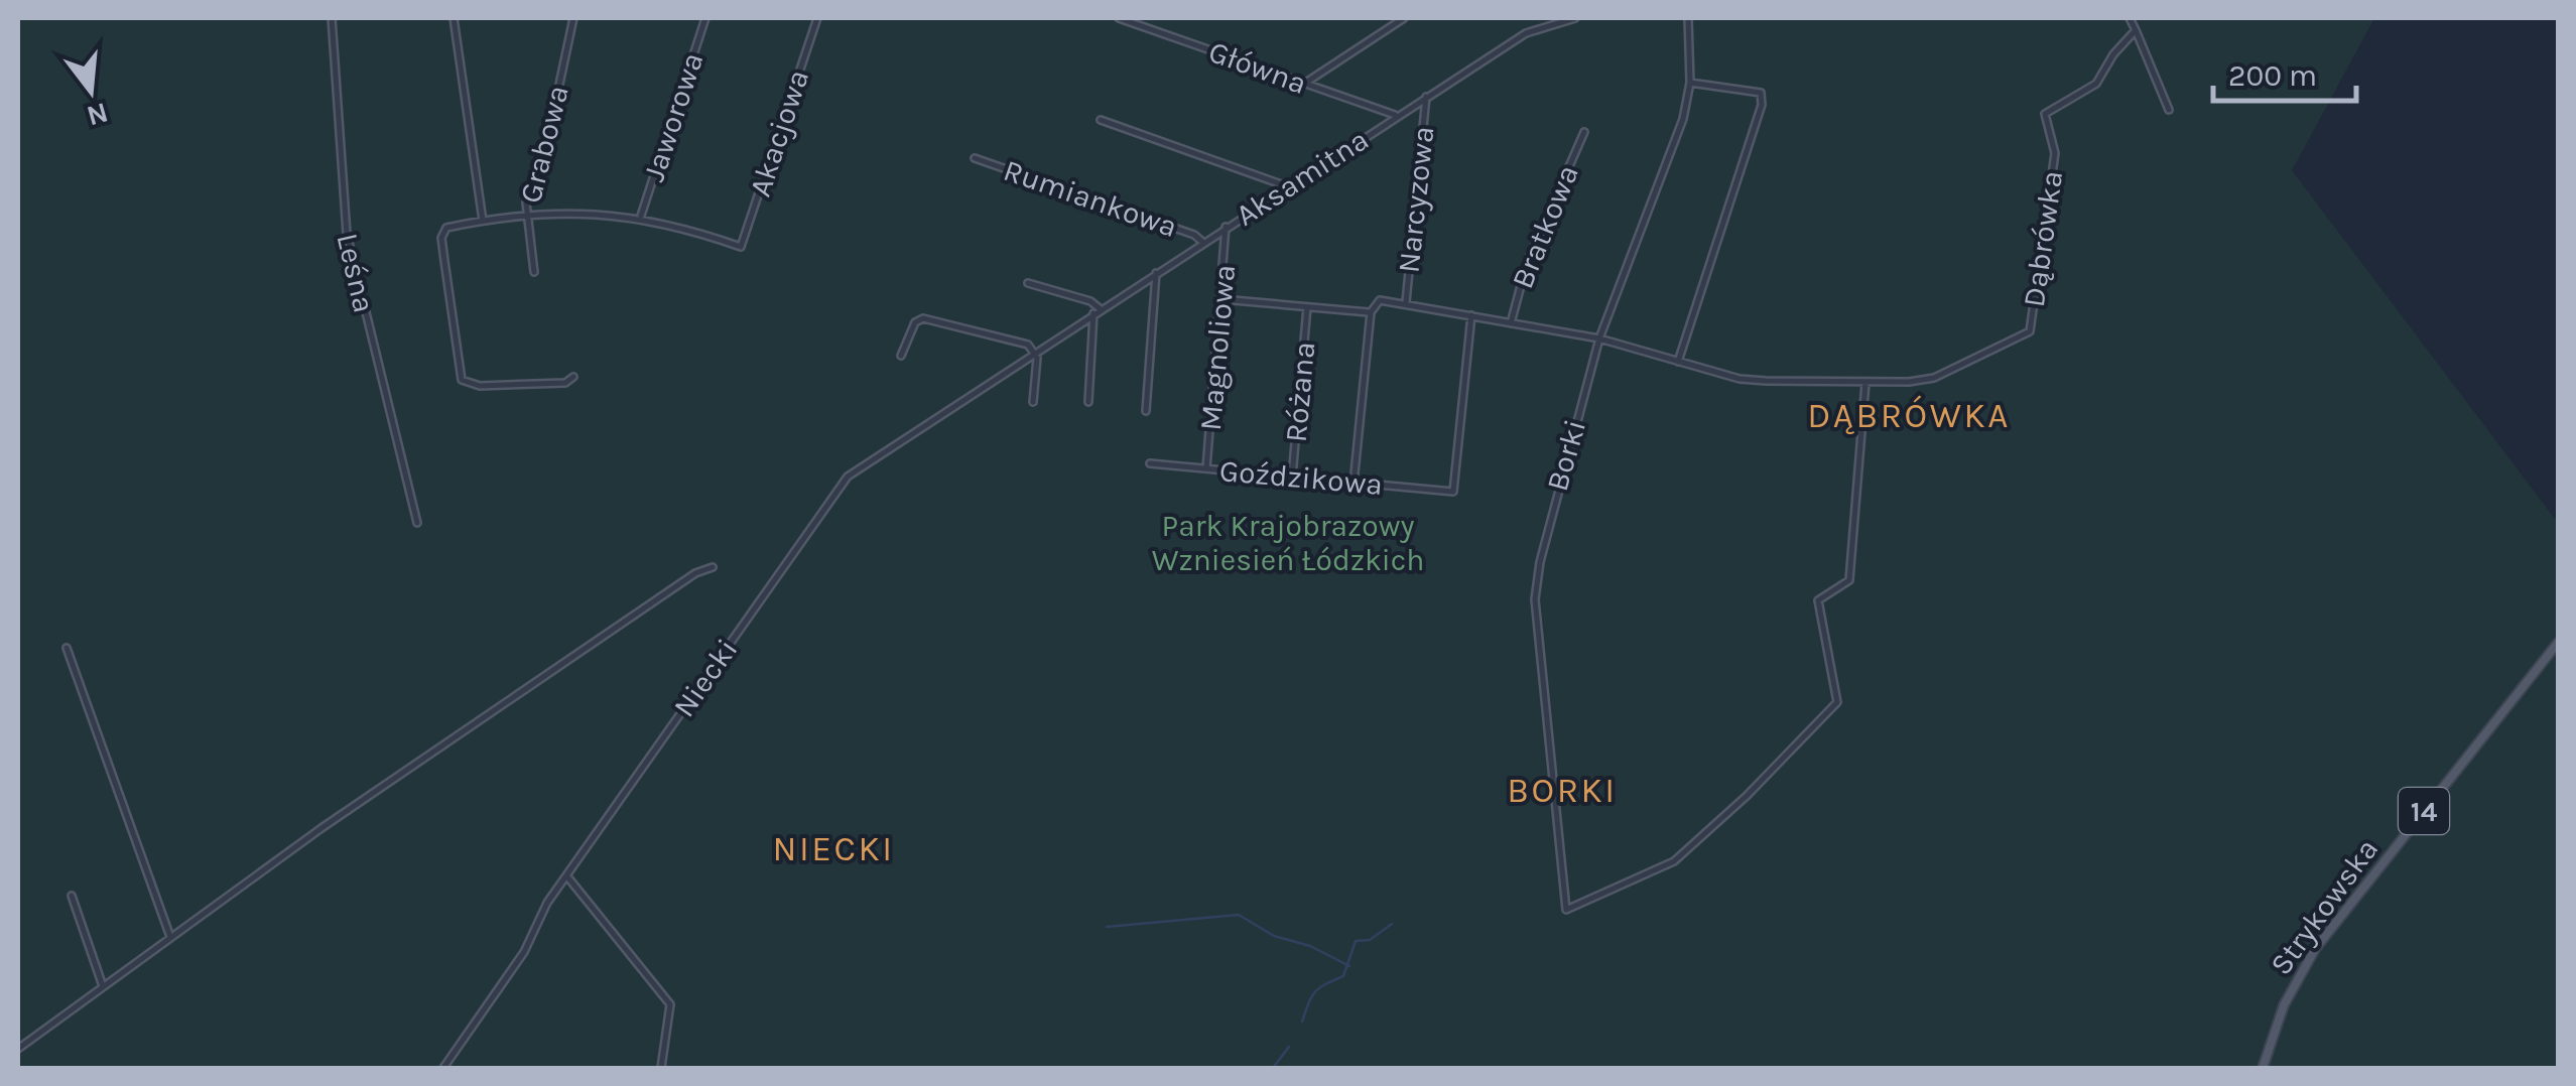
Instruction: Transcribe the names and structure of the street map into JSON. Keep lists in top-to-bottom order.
{
  "streets": {
    "main road": ["14", "Strykowska"],
    "street": [
      "Główna",
      "Jaworowa",
      "Akacjowa",
      "Grabowa",
      "Aksamitna",
      "Rumiankowa",
      "Narcyzowa",
      "Bratkowa",
      "Dąbrówka",
      "Leśna",
      "Magnoliowa",
      "Różana",
      "Borki",
      "Goździkowa",
      "Niecki"
    ]
  },
  "crossings": [
    ["Główna", "Aksamitna"],
    ["Jaworowa", "Akacjowa"],
    ["Aksamitna", "Rumiankowa"],
    ["Aksamitna", "Narcyzowa"],
    ["Aksamitna", "Magnoliowa"],
    ["Aksamitna", "Niecki"],
    ["Narcyzowa", "Dąbrówka"],
    ["Bratkowa", "Dąbrówka"],
    ["Dąbrówka", "Borki"],
    ["Dąbrówka", "Goździkowa"],
    ["Magnoliowa", "Goździkowa"],
    ["Różana", "Goździkowa"]
  ],
  "districts": ["DĄBRÓWKA", "BORKI", "NIECKI"],
  "parks": ["Park Krajobrazowy Wzniesień Łódzkich"],
  "scale_bar": "200 m",
  "north": "bottom"
}
